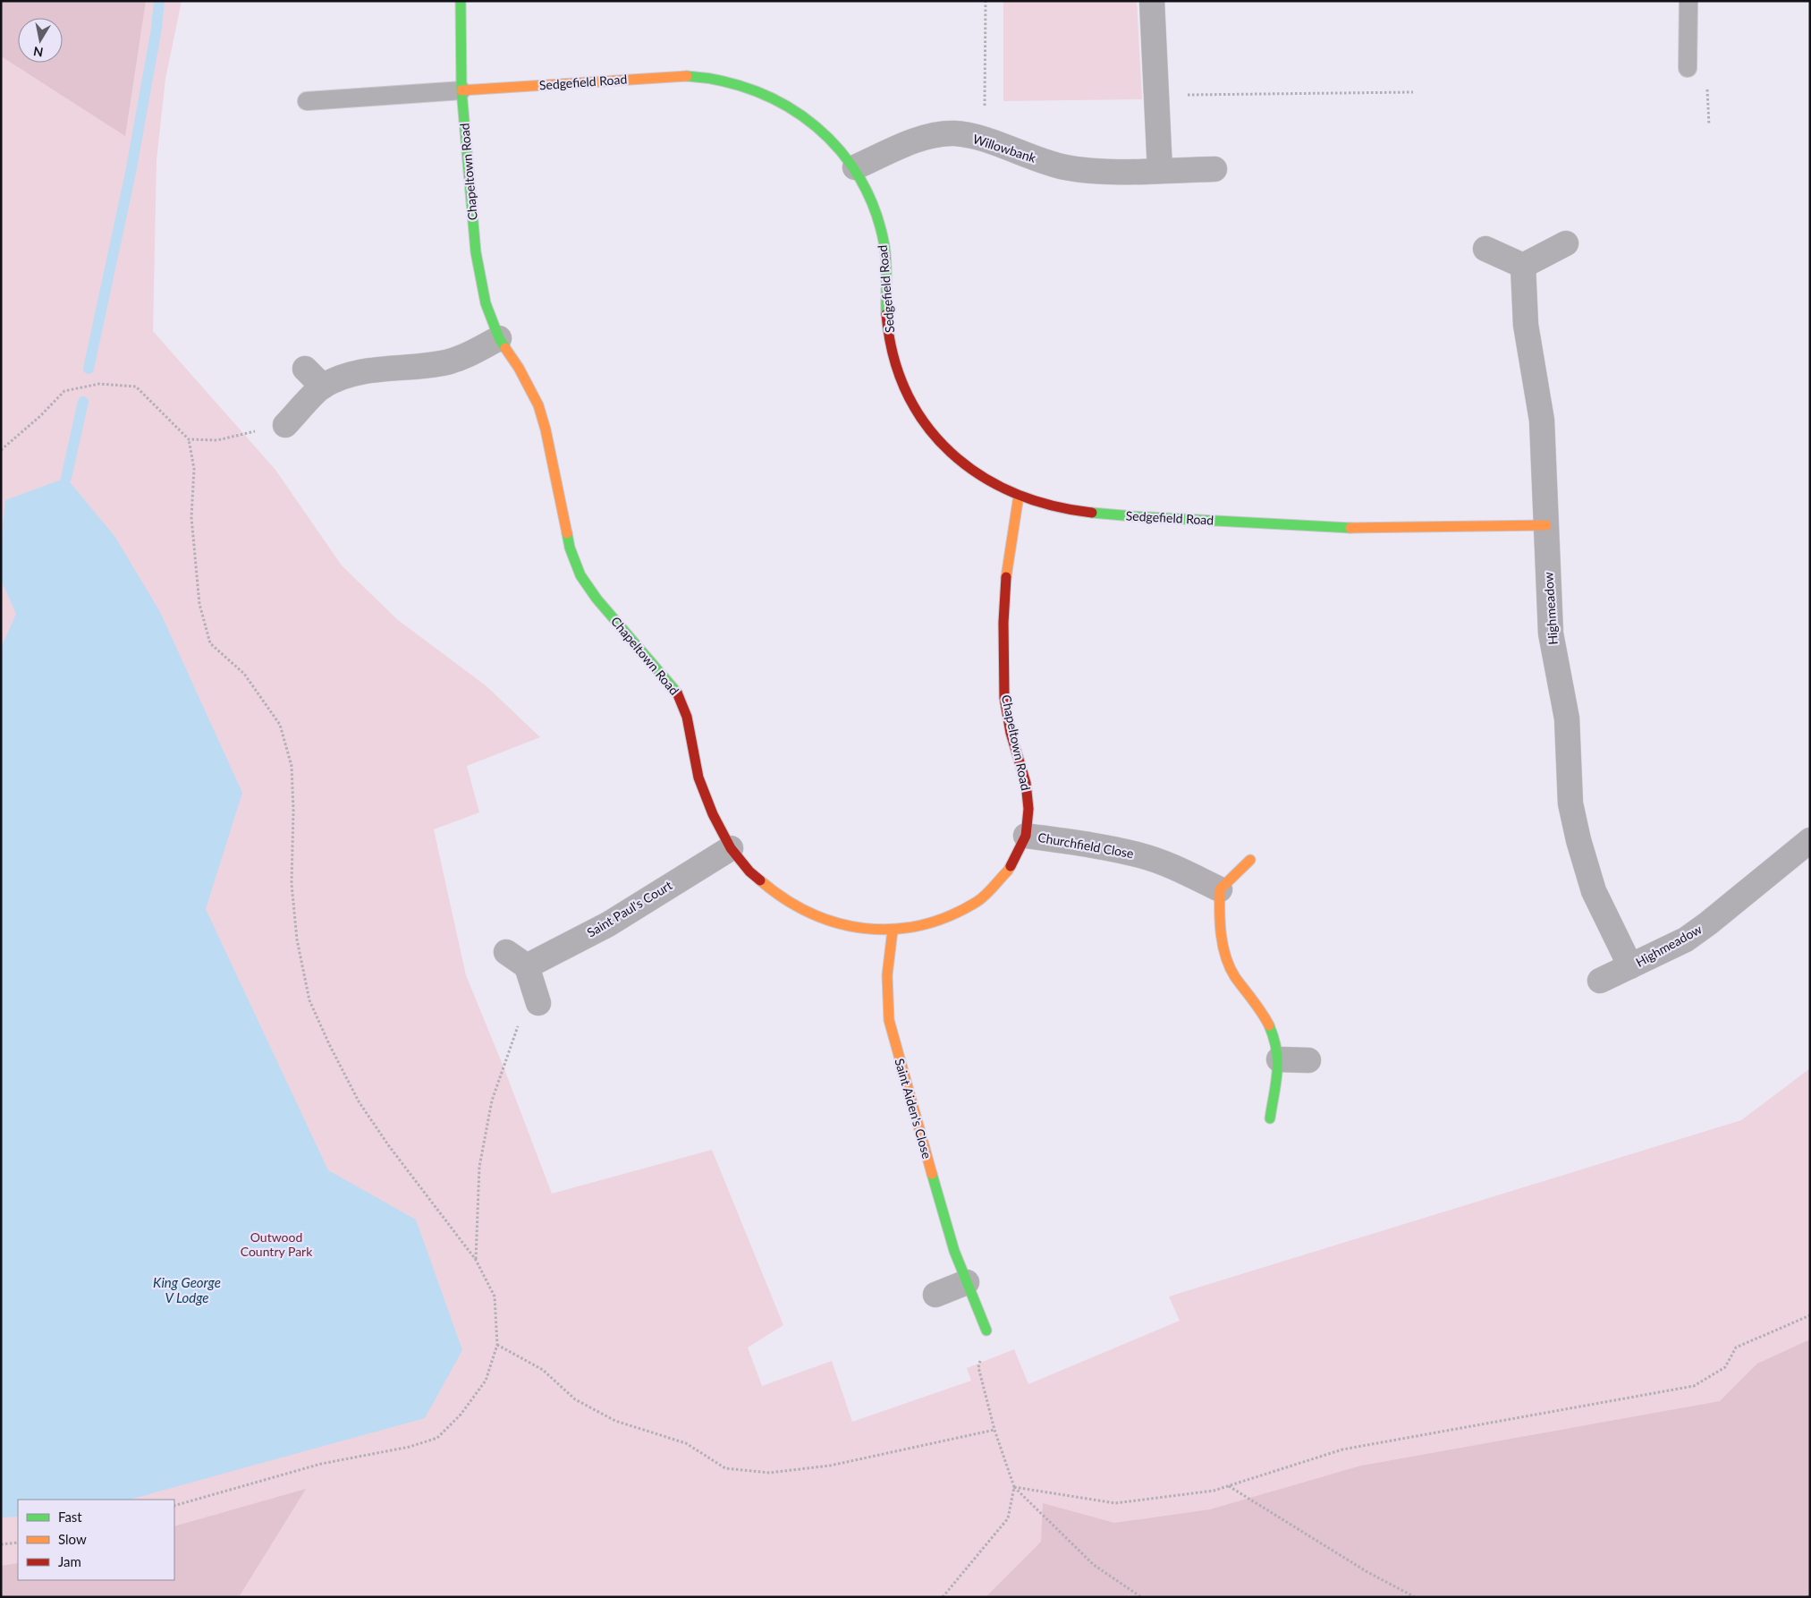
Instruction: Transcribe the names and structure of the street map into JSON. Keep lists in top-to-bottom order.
{
  "streets": {
    "street": [
      "Sedgefield Road",
      "Willowbank",
      "Chapeltown Road",
      "Highmeadow",
      "Churchfield Close",
      "Saint Paul's Court",
      "Saint Aiden's Close"
    ]
  },
  "crossings": [
    ["Sedgefield Road", "Willowbank"],
    ["Sedgefield Road", "Chapeltown Road"],
    ["Sedgefield Road", "Highmeadow"],
    ["Chapeltown Road", "Churchfield Close"],
    ["Chapeltown Road", "Saint Paul's Court"],
    ["Chapeltown Road", "Saint Aiden's Close"]
  ],
  "water": ["King George V Lodge"],
  "parks": ["Outwood Country Park"],
  "legend": ["Fast", "Slow", "Jam"],
  "north": "bottom"
}
